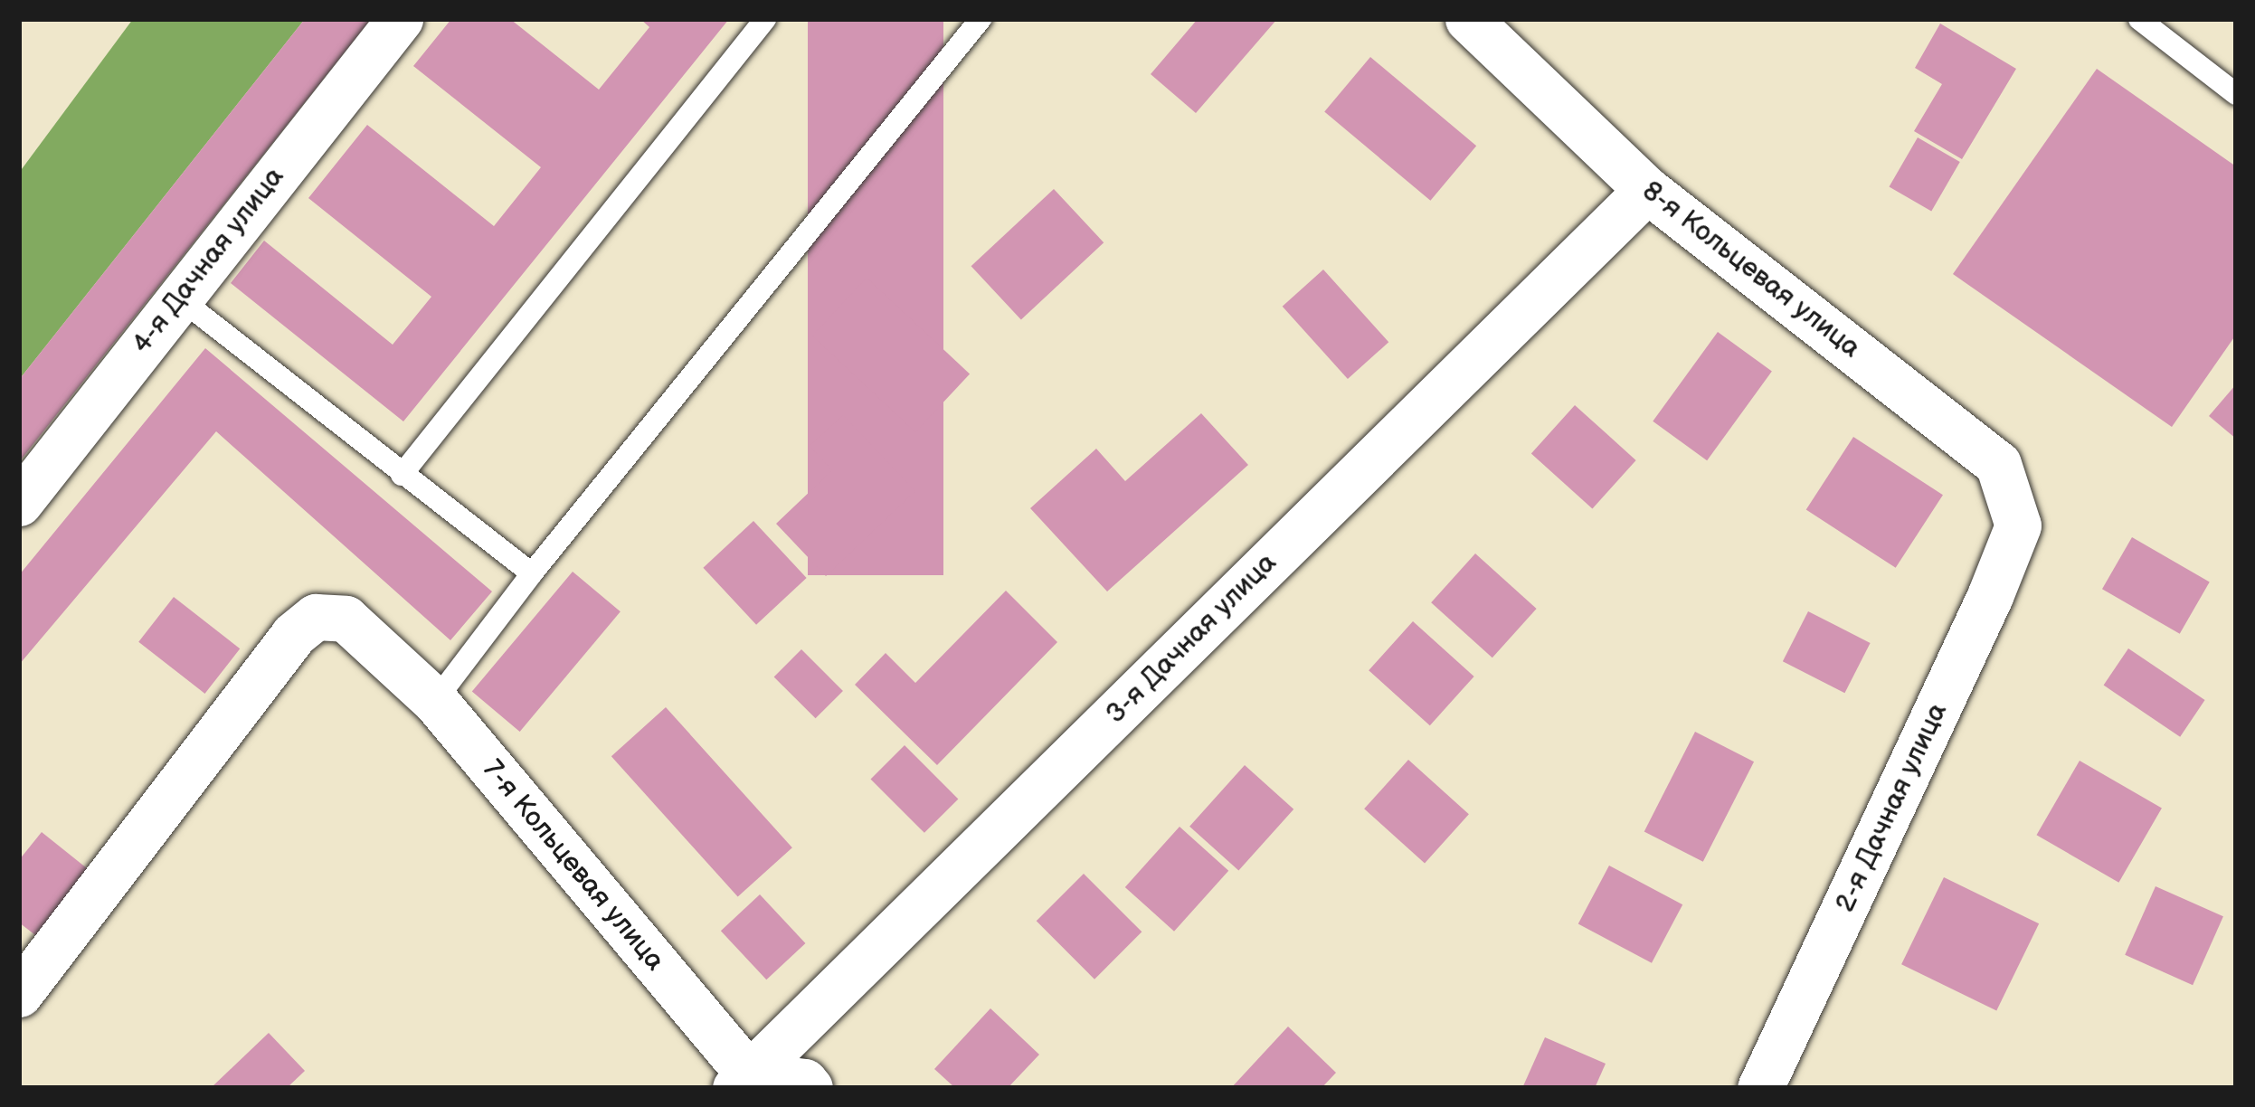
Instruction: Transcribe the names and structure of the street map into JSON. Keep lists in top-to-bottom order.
{
  "streets": {
    "street": [
      "4-я Дачная улица",
      "8-я Кольцевая улица",
      "3-я Дачная улица",
      "2-я Дачная улица",
      "7-я Кольцевая улица"
    ]
  },
  "crossings": [
    ["8-я Кольцевая улица", "3-я Дачная улица"],
    ["8-я Кольцевая улица", "2-я Дачная улица"],
    ["3-я Дачная улица", "7-я Кольцевая улица"]
  ]
}
